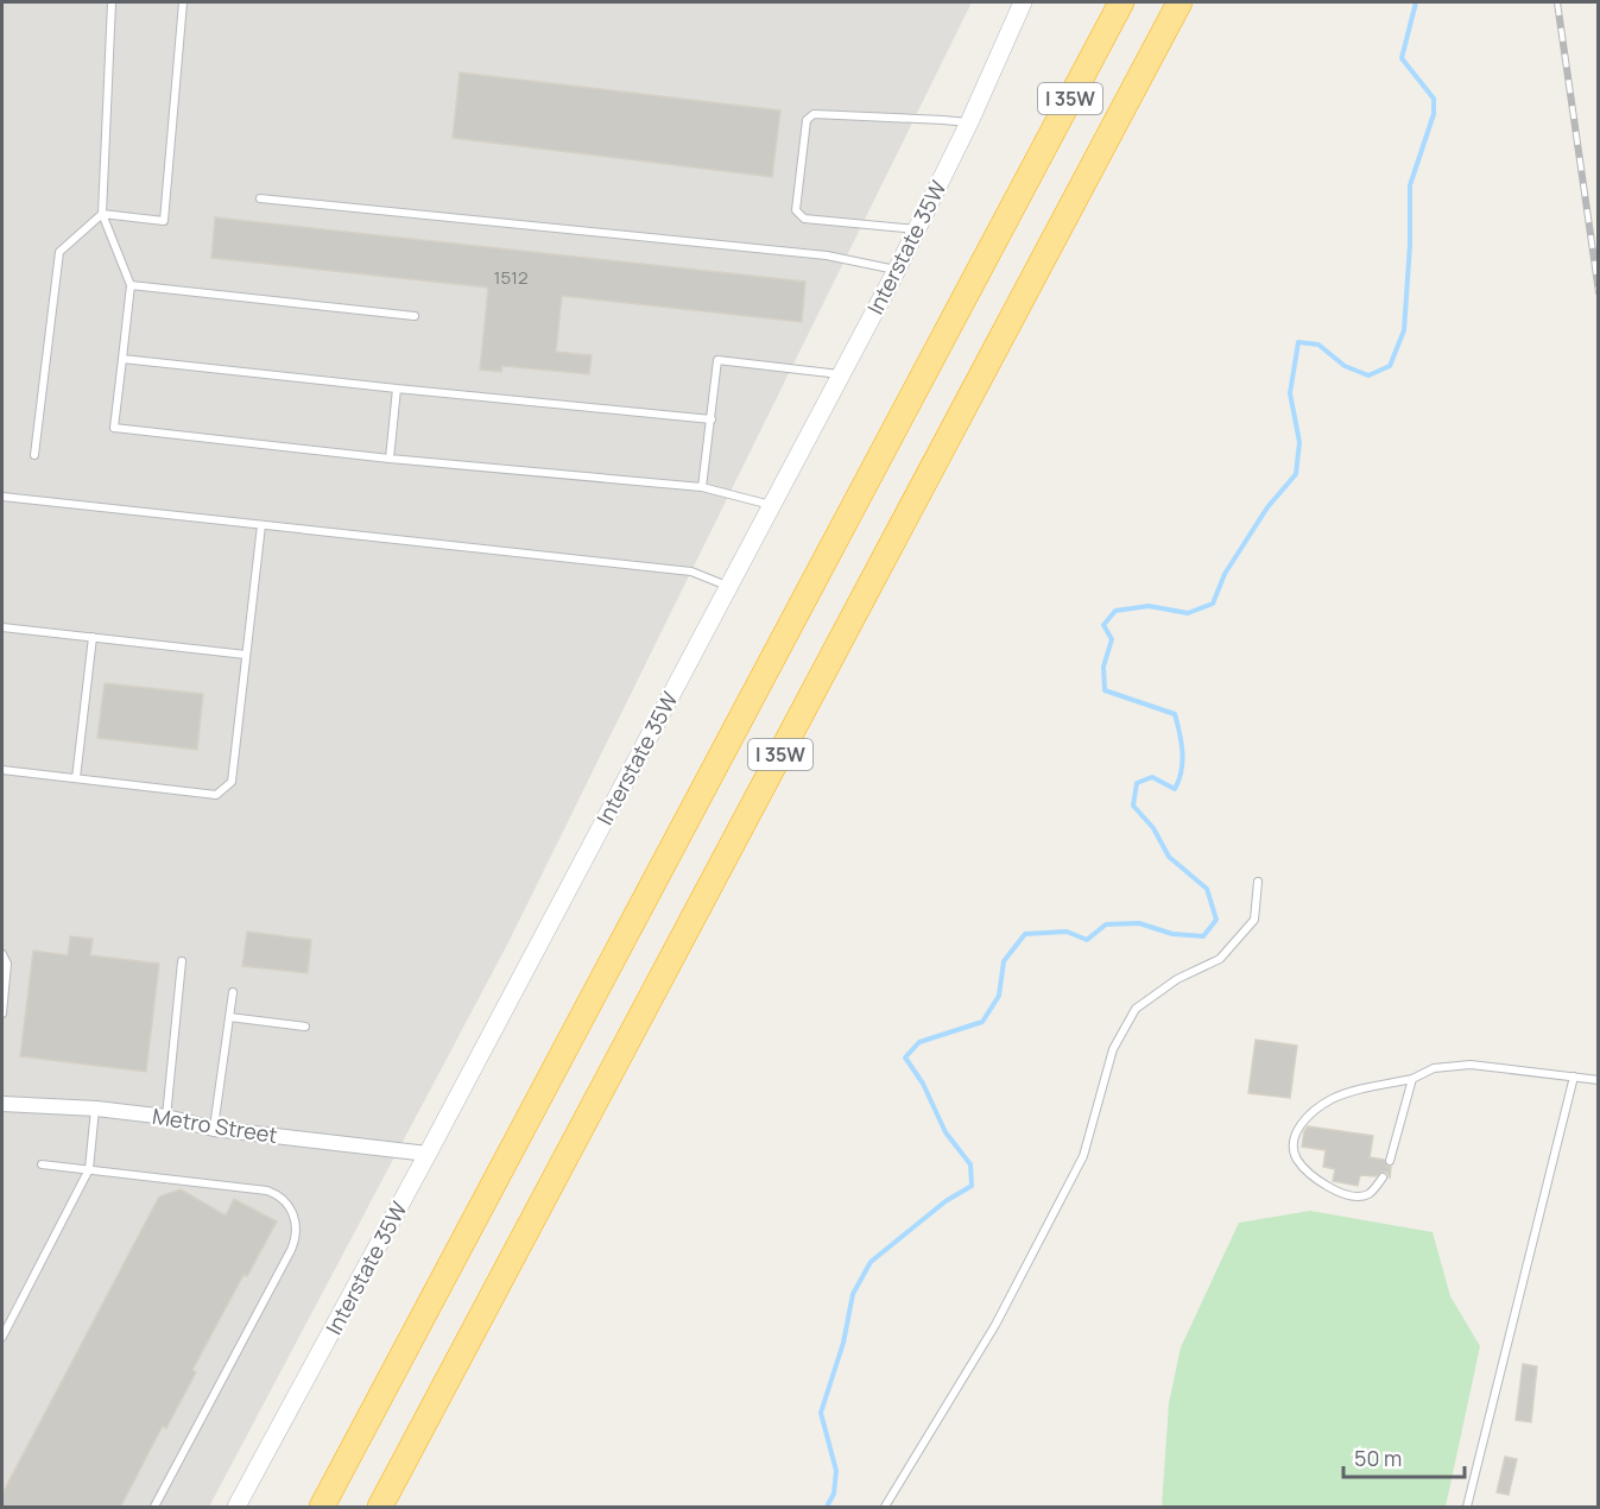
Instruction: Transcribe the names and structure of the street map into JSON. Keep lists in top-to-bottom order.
{
  "streets": {
    "highway": ["I 35W"],
    "street": ["Interstate 35W", "Metro Street"]
  },
  "crossings": [
    ["Interstate 35W", "Metro Street"]
  ],
  "house_numbers": ["1512"],
  "scale_bar": "50 m"
}
